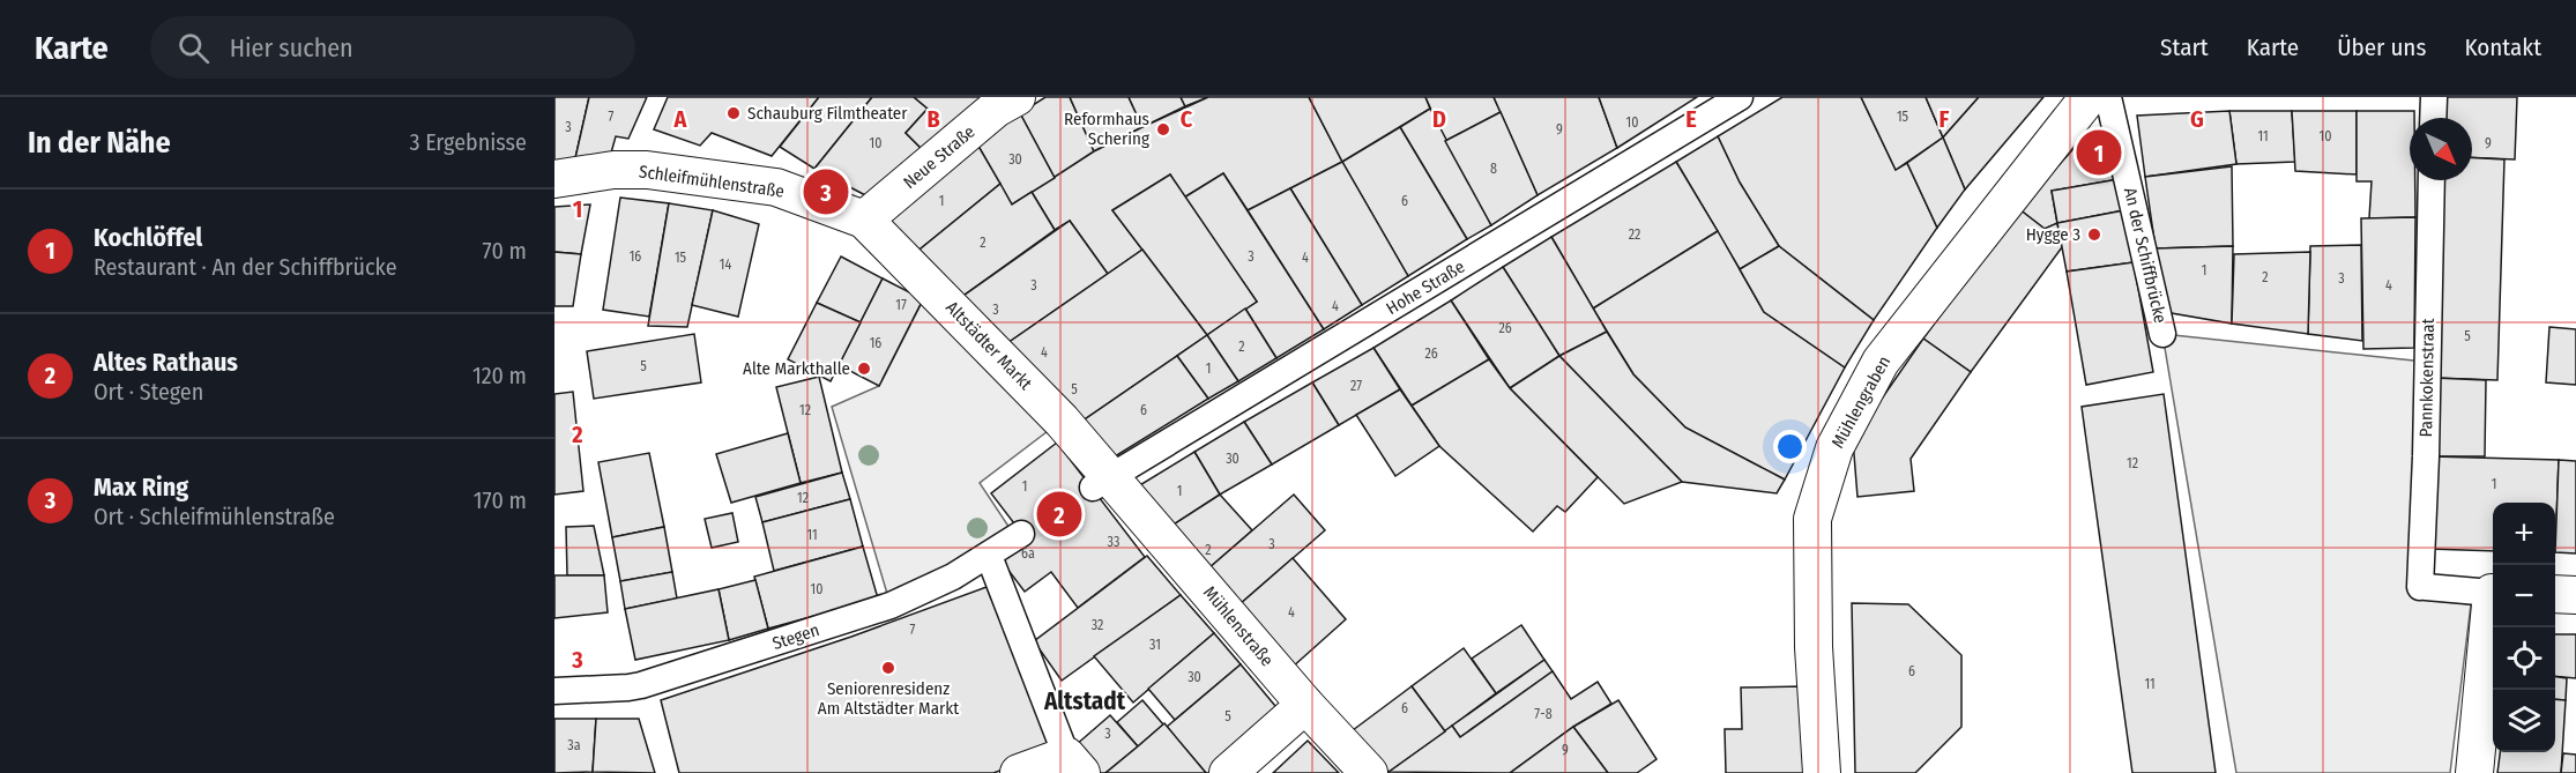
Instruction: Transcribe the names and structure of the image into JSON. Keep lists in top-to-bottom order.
{
  "streets": {
    "street": [
      "Neue Straße",
      "Schleifmühlenstraße",
      "An der Schiffbrücke",
      "Hohe Straße",
      "Altstädter Markt",
      "Pannkokenstraat",
      "Mühlengraben",
      "Mühlenstraße",
      "Stegen"
    ]
  },
  "crossings": [
    ["Neue Straße", "Schleifmühlenstraße"],
    ["Neue Straße", "Altstädter Markt"],
    ["Schleifmühlenstraße", "Altstädter Markt"],
    ["Hohe Straße", "Altstädter Markt"],
    ["Hohe Straße", "Mühlenstraße"],
    ["Altstädter Markt", "Mühlenstraße"]
  ],
  "districts": ["Altstadt"],
  "places": [
    "Schauburg Filmtheater",
    "Reformhaus Schering",
    "Hygge 3",
    "Alte Markthalle",
    "Seniorenresidenz Am Altstädter Markt"
  ],
  "house_numbers": [
    "7",
    "15",
    "10",
    "3",
    "9",
    "11",
    "10",
    "10",
    "9",
    "30",
    "8",
    "1",
    "6",
    "22",
    "2",
    "16",
    "3",
    "15",
    "4",
    "14",
    "1",
    "2",
    "3",
    "3",
    "4",
    "17",
    "4",
    "3",
    "26",
    "5",
    "16",
    "2",
    "4",
    "26",
    "5",
    "1",
    "27",
    "5",
    "12",
    "6",
    "30",
    "12",
    "1",
    "1",
    "1",
    "12",
    "11",
    "33",
    "3",
    "2",
    "6a",
    "10",
    "4",
    "32",
    "7",
    "31",
    "6",
    "30",
    "11",
    "6",
    "7-8",
    "5",
    "3",
    "3a",
    "9"
  ],
  "north": "bottom right",
  "page": {
    "header": "Karte",
    "search": "Hier suchen",
    "nav": [
      "Start",
      "Karte",
      "Über uns",
      "Kontakt"
    ],
    "heading": ["In der Nähe", "3 Ergebnisse"],
    "pins": ["1", "3", "2"],
    "list": [
      {
        "mark": "1",
        "name": "Kochlöffel",
        "note": "Restaurant · An der Schiffbrücke",
        "value": "70 m"
      },
      {
        "mark": "2",
        "name": "Altes Rathaus",
        "note": "Ort · Stegen",
        "value": "120 m"
      },
      {
        "mark": "3",
        "name": "Max Ring",
        "note": "Ort · Schleifmühlenstraße",
        "value": "170 m"
      }
    ],
    "map_buttons": ["+", "−"]
  },
  "grid": {
    "columns": [
      "A",
      "B",
      "C",
      "D",
      "E",
      "F",
      "G"
    ],
    "rows": ["1", "2", "3"]
  }
}
